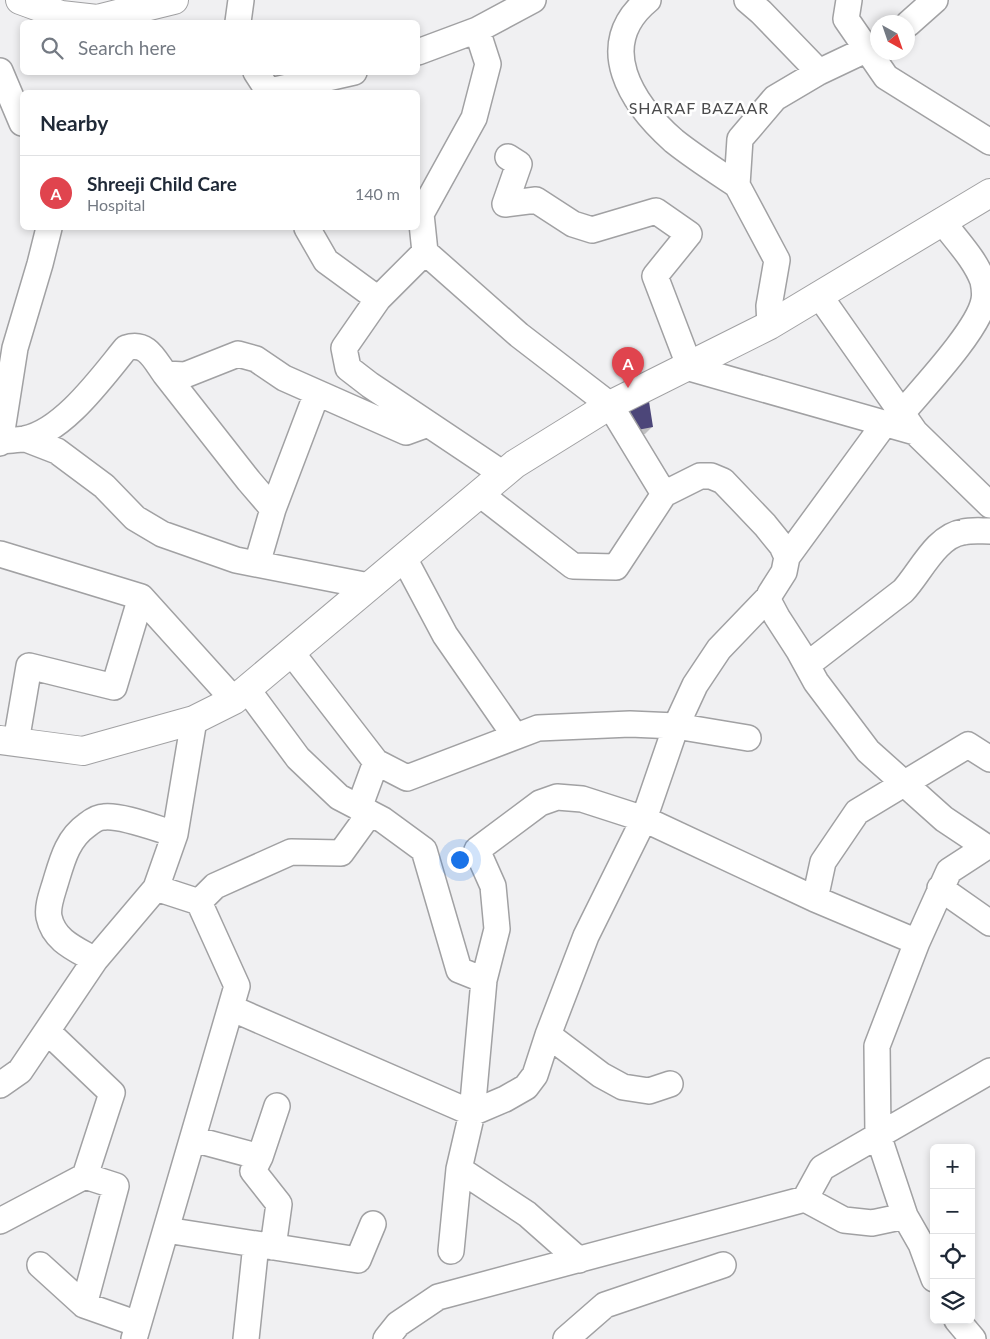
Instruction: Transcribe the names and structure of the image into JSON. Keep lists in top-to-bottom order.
{
  "districts": ["SHARAF BAZAAR"],
  "north": "bottom right",
  "page": {
    "search": "Search here",
    "heading": "Nearby",
    "list": [
      {
        "mark": "A",
        "name": "Shreeji Child Care",
        "note": "Hospital",
        "value": "140 m"
      }
    ],
    "pins": "A",
    "map_buttons": ["+", "−"]
  }
}
